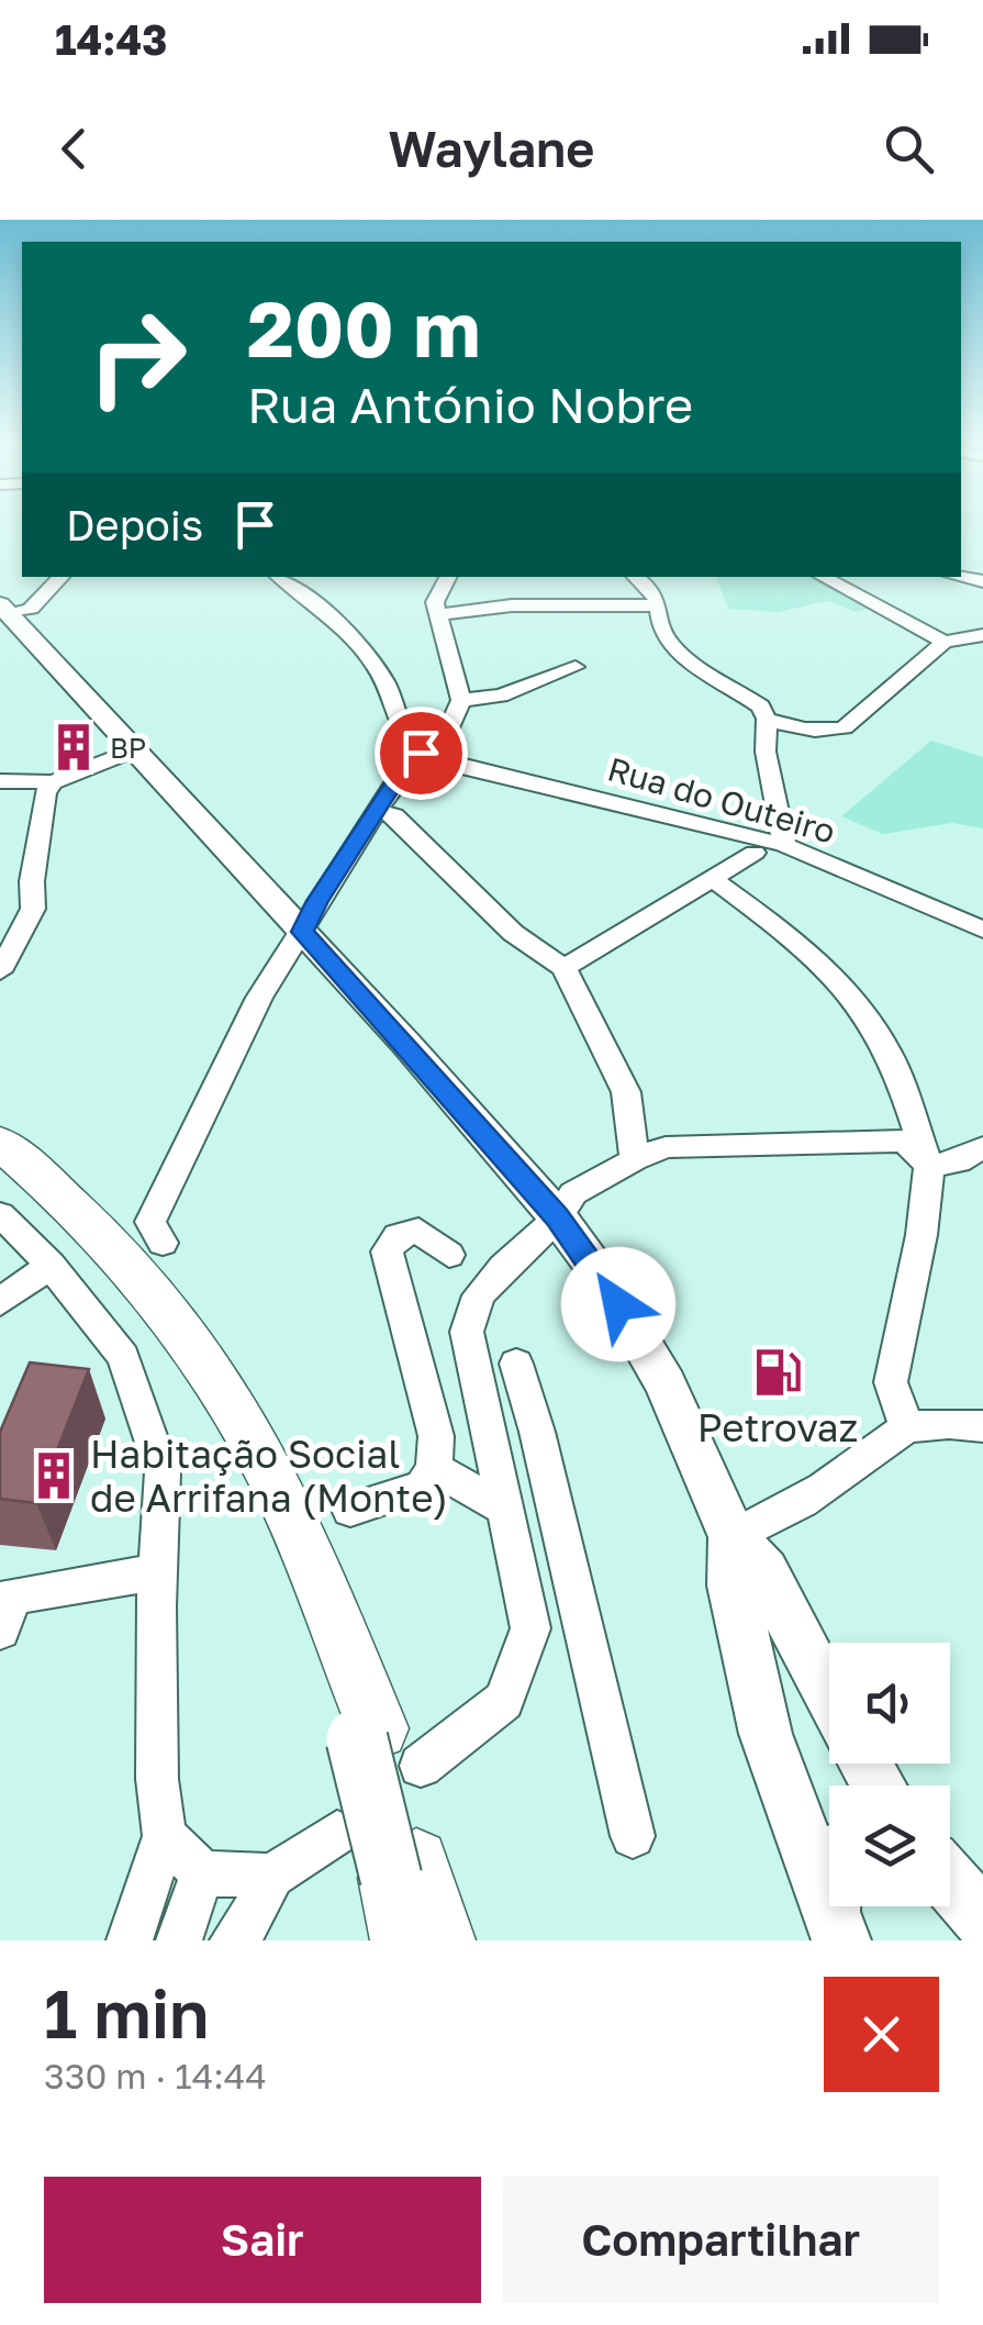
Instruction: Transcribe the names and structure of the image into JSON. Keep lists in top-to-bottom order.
{
  "streets": {
    "street": ["Rua do Outeiro"]
  },
  "places": {
    "building": ["BP", "Habitação Social de Arrifana (Monte)"],
    "fuel station": ["Petrovaz"]
  },
  "page": {
    "status": "14:43",
    "header": "Waylane",
    "turn": ["200 m", "Rua António Nobre"],
    "then": "Depois",
    "heading": ["1 min", "330 m · 14:44"],
    "buttons": ["Sair", "Compartilhar"]
  }
}
